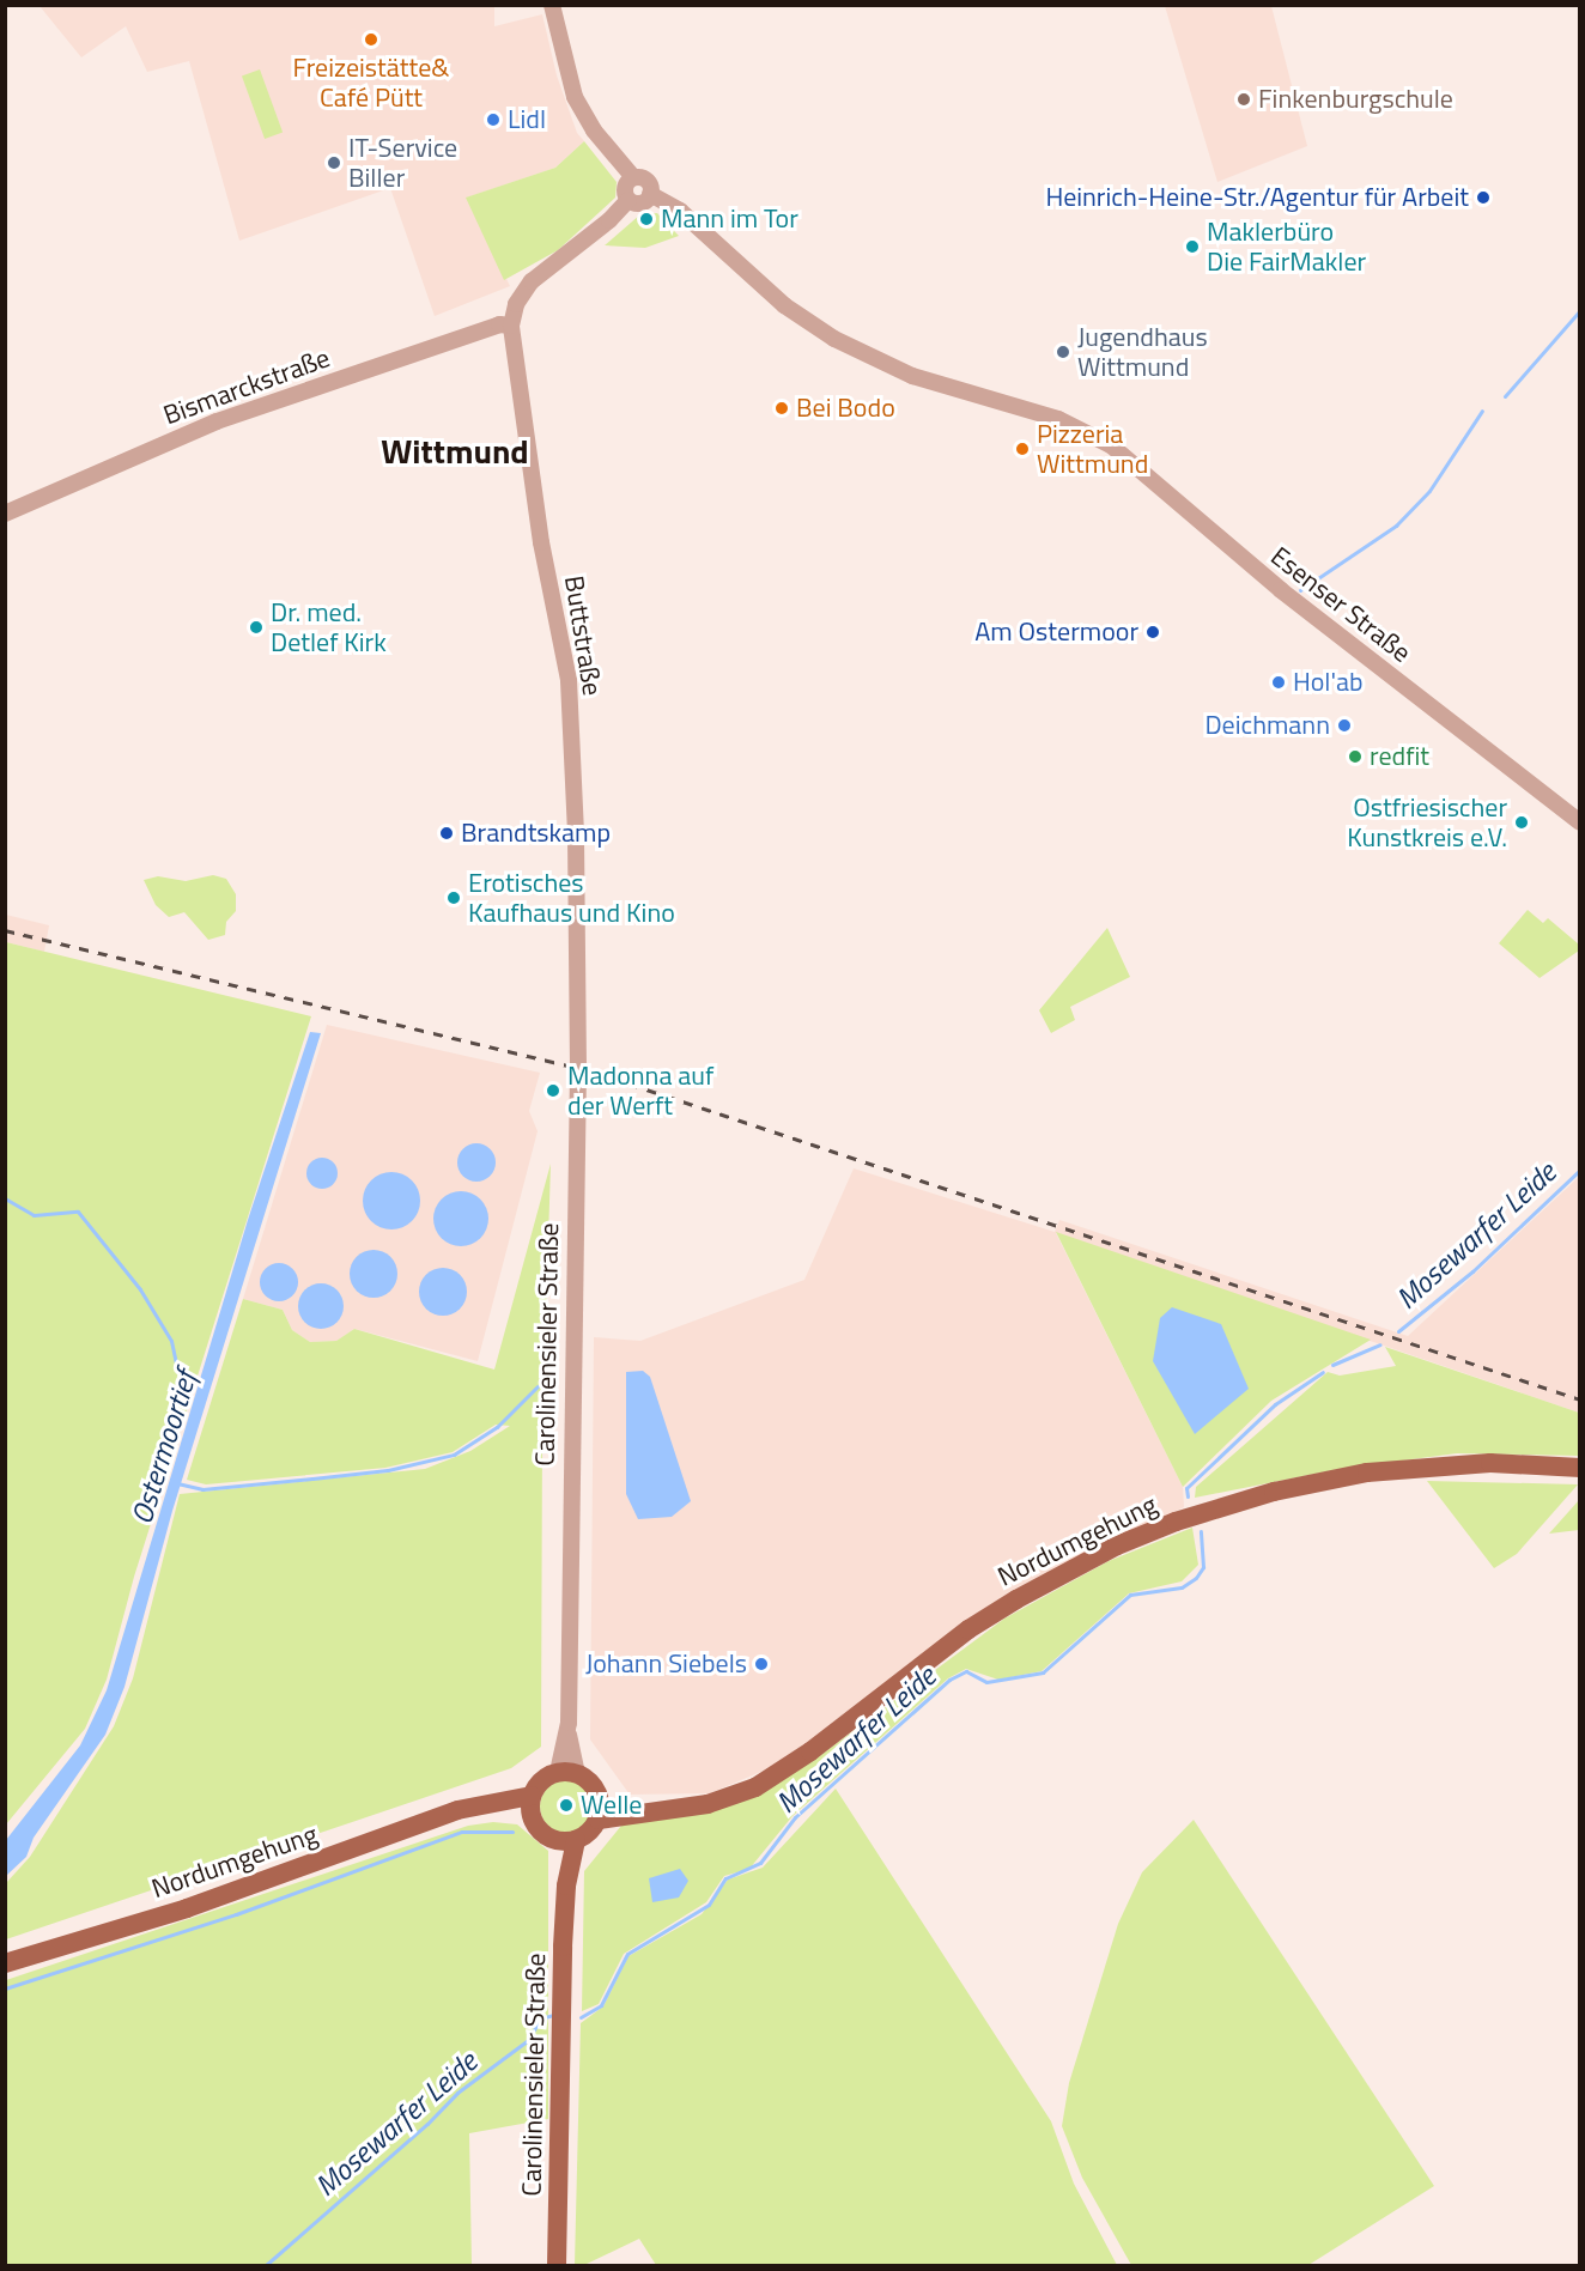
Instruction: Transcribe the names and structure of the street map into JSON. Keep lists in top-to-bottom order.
{
  "streets": {
    "main road": ["Carolinensieler Straße", "Nordumgehung"],
    "street": ["Bismarckstraße", "Esenser Straße", "Buttstraße"]
  },
  "crossings": [
    ["Bismarckstraße", "Buttstraße"],
    ["Buttstraße", "Carolinensieler Straße"],
    ["Carolinensieler Straße", "Nordumgehung"]
  ],
  "districts": ["Wittmund"],
  "water": ["Mosewarfer Leide", "Ostermoortief"],
  "places": [
    "Freizeistätte& Café Pütt",
    "Finkenburgschule",
    "Lidl",
    "IT-Service Biller",
    "Heinrich-Heine-Str./Agentur für Arbeit",
    "Mann im Tor",
    "Maklerbüro Die FairMakler",
    "Jugendhaus Wittmund",
    "Bei Bodo",
    "Pizzeria Wittmund",
    "Dr. med. Detlef Kirk",
    "Am Ostermoor",
    "Hol'ab",
    "Deichmann",
    "redfit",
    "Ostfriesischer Kunstkreis e.V.",
    "Brandtskamp",
    "Erotisches Kaufhaus und Kino",
    "Madonna auf der Werft",
    "Johann Siebels",
    "Welle"
  ]
}
